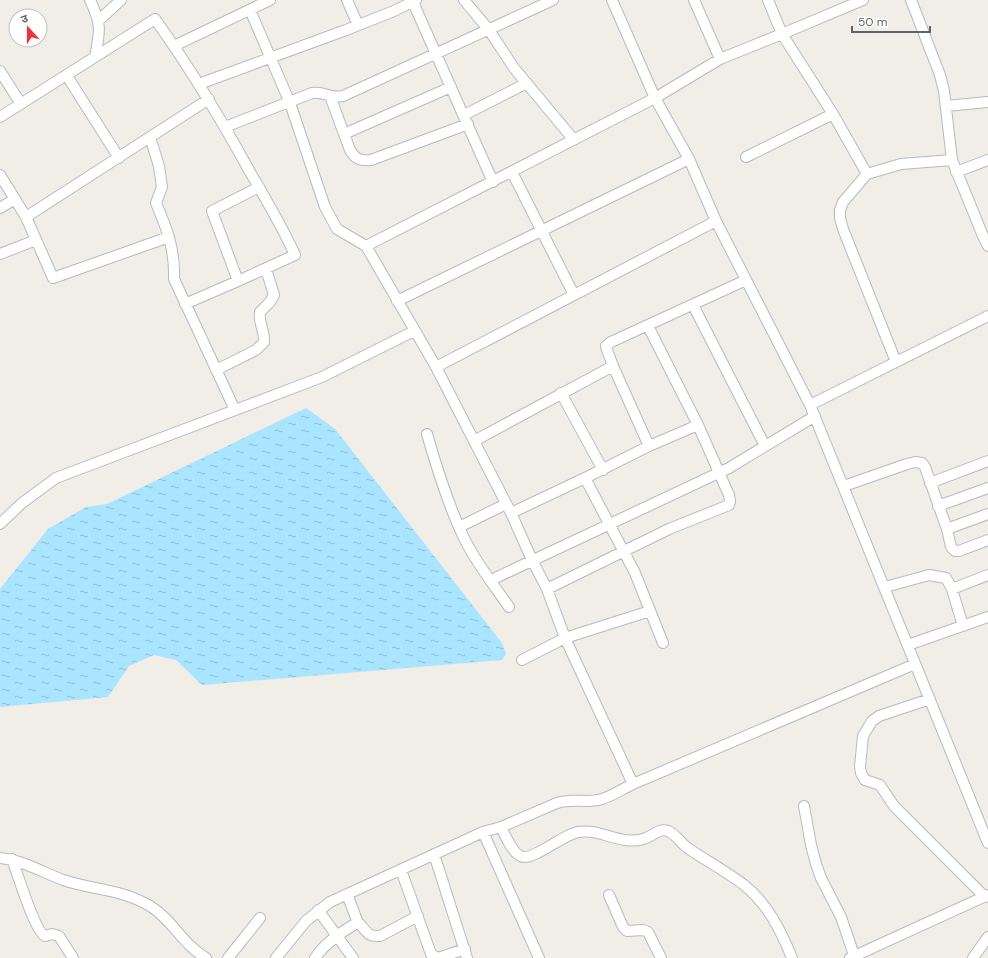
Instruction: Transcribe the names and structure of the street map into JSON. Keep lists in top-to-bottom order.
{
  "scale_bar": "50 m",
  "north": "top"
}
